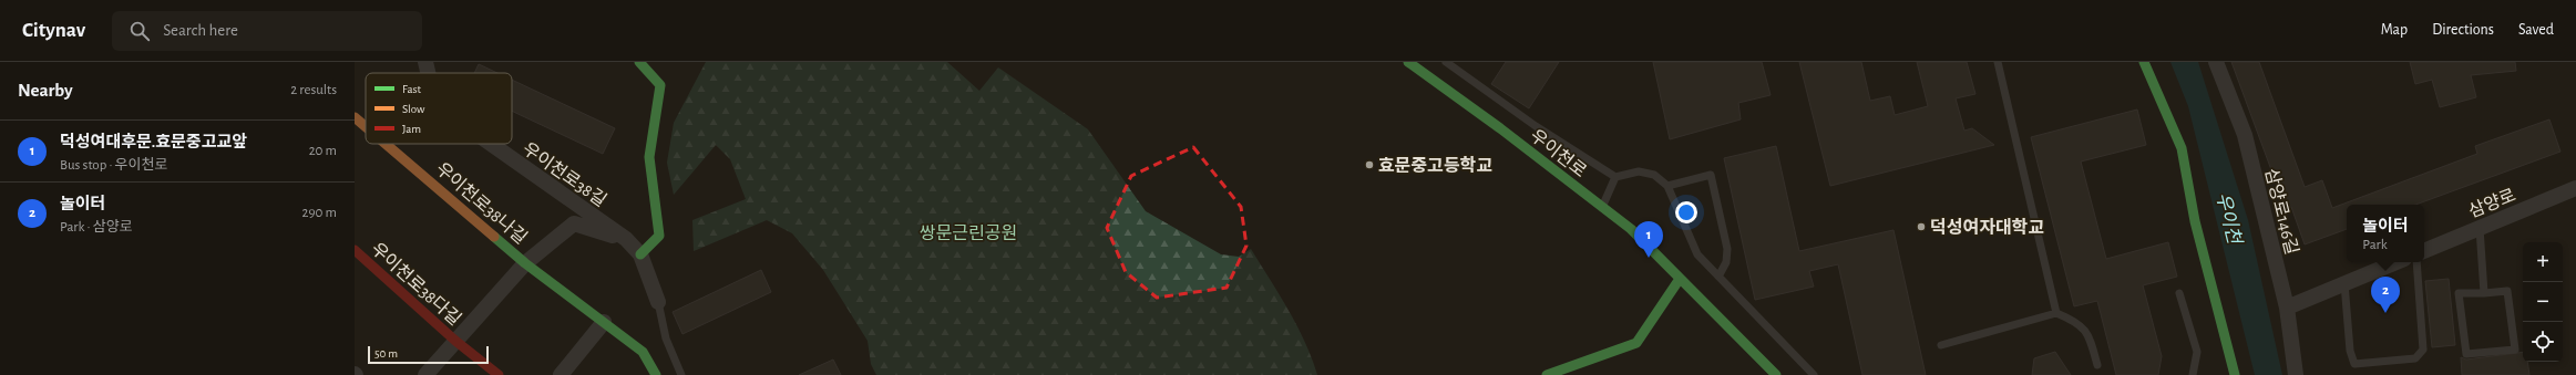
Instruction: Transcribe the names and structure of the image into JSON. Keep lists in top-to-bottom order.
{
  "streets": {
    "street": [
      "우이천로",
      "우이천로38길",
      "우이천로38나길",
      "삼양로",
      "삼양로146길",
      "우이천로38다길"
    ]
  },
  "crossings": [
    ["우이천로38길", "우이천로38나길"],
    ["우이천로38나길", "우이천로38다길"]
  ],
  "water": ["우이천"],
  "parks": ["쌍문근린공원"],
  "places": ["효문중고등학교", "덕성여자대학교"],
  "legend": ["Fast", "Slow", "Jam"],
  "scale_bar": "50 m",
  "page": {
    "header": "Citynav",
    "search": "Search here",
    "nav": ["Map", "Directions", "Saved"],
    "heading": ["Nearby", "2 results"],
    "list": [
      {
        "mark": "1",
        "name": "덕성여대후문.효문중고교앞",
        "note": "Bus stop · 우이천로",
        "value": "20 m"
      },
      {
        "mark": "2",
        "name": "놀이터",
        "note": "Park · 삼양로",
        "value": "290 m"
      }
    ],
    "popup": ["놀이터", "Park"],
    "pins": ["1", "2"],
    "map_buttons": ["+", "−"],
    "scale": "50 m"
  }
}
